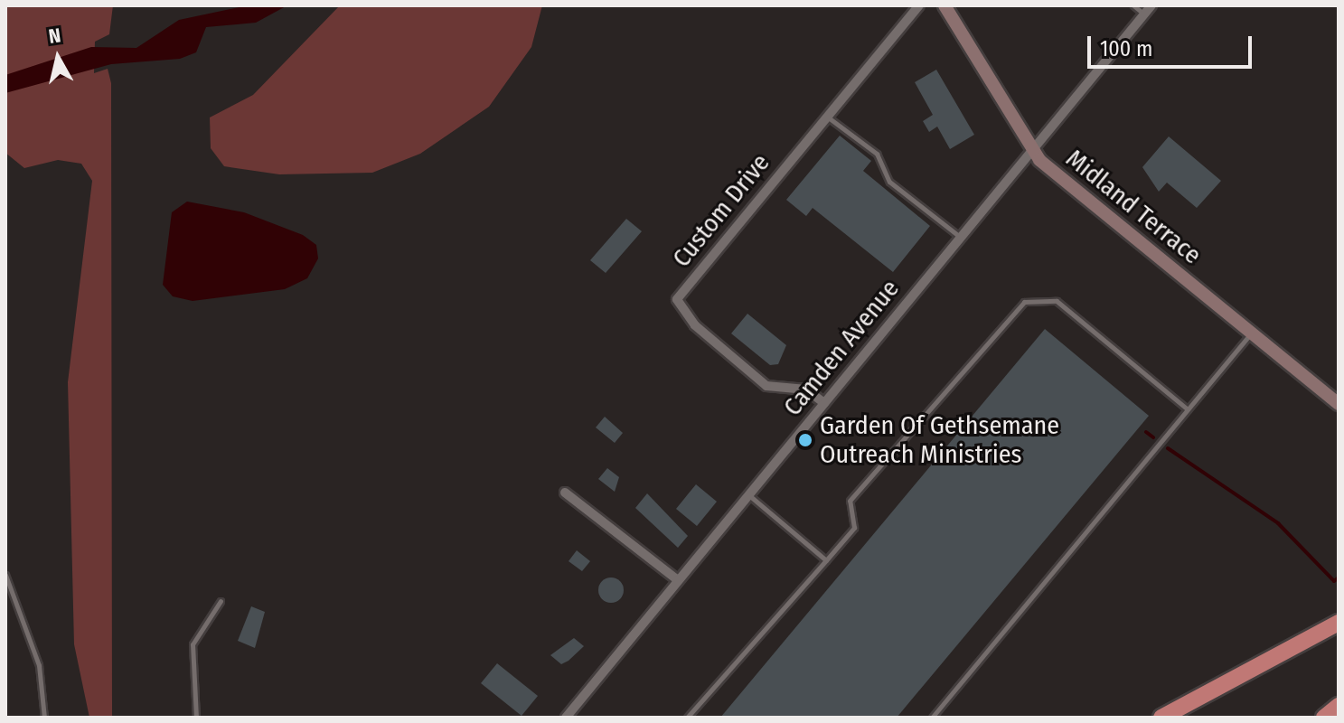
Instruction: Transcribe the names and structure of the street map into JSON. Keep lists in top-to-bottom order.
{
  "streets": {
    "street": ["Midland Terrace", "Custom Drive", "Camden Avenue"]
  },
  "crossings": [
    ["Midland Terrace", "Camden Avenue"],
    ["Custom Drive", "Camden Avenue"]
  ],
  "places": ["Garden Of Gethsemane Outreach Ministries"],
  "scale_bar": "100 m",
  "north": "top"
}
